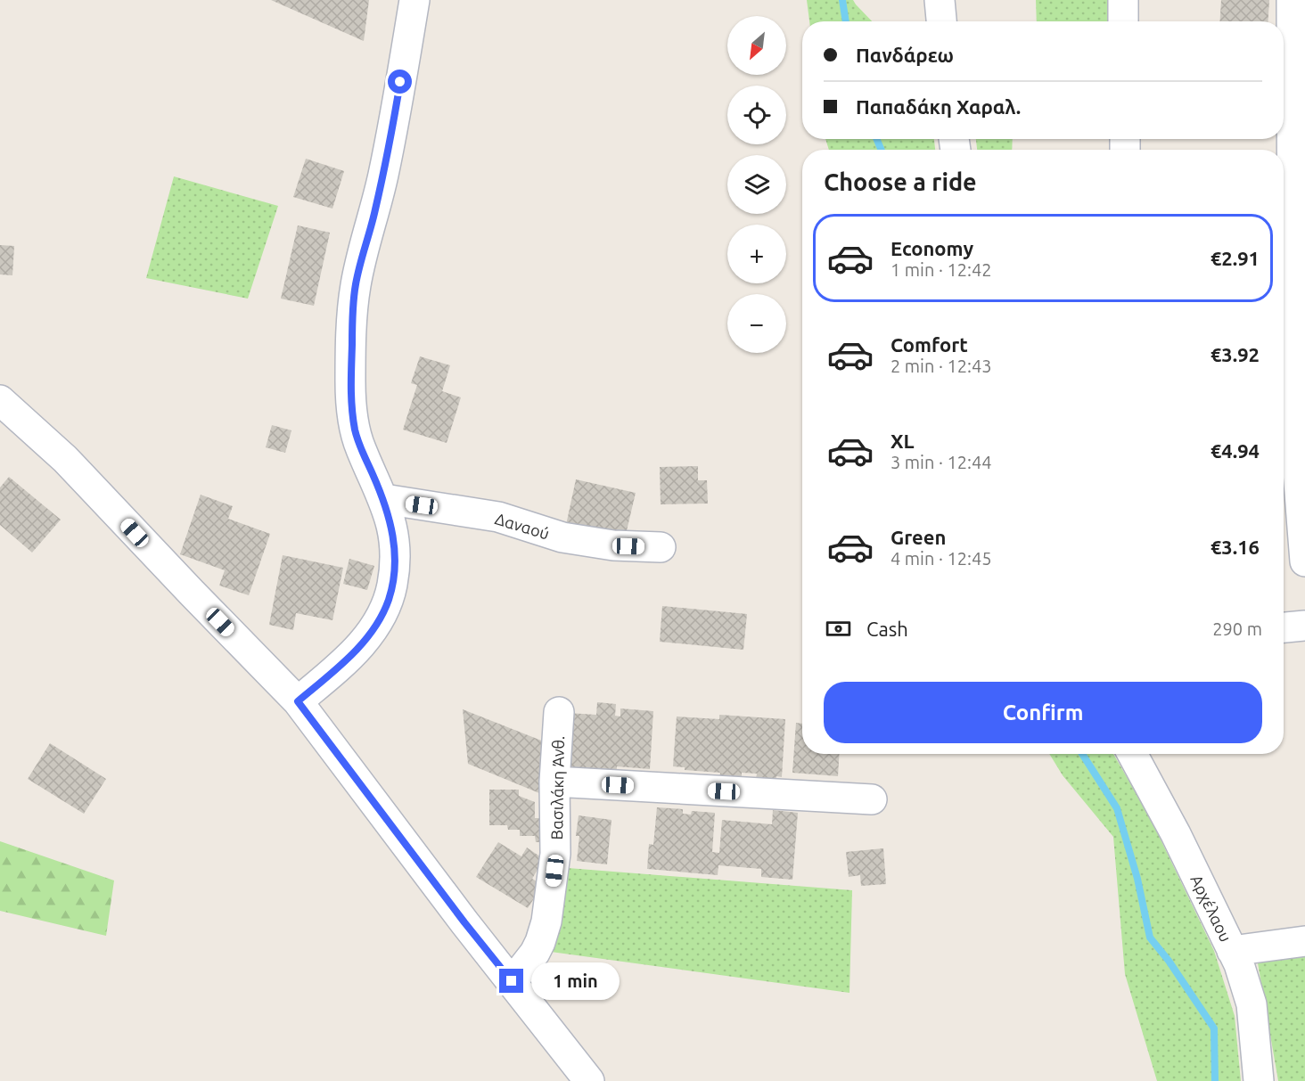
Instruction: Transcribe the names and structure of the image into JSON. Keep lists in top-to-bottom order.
{
  "streets": {
    "street": ["Δαναού", "Βασιλάκη Άνθ.", "Αρχέλαου"]
  },
  "north": "bottom left",
  "page": {
    "map_buttons": ["+", "−"],
    "banner": ["Πανδάρεω", "Παπαδάκη Χαραλ."],
    "heading": "Choose a ride",
    "list": [
      {
        "name": "Economy",
        "note": "1 min · 12:42",
        "value": "€2.91"
      },
      {
        "name": "Comfort",
        "note": "2 min · 12:43",
        "value": "€3.92"
      },
      {
        "name": "XL",
        "note": "3 min · 12:44",
        "value": "€4.94"
      },
      {
        "name": "Green",
        "note": "4 min · 12:45",
        "value": "€3.16"
      }
    ],
    "pay": ["Cash", "290 m"],
    "buttons": "Confirm",
    "bubble": "1 min"
  }
}
